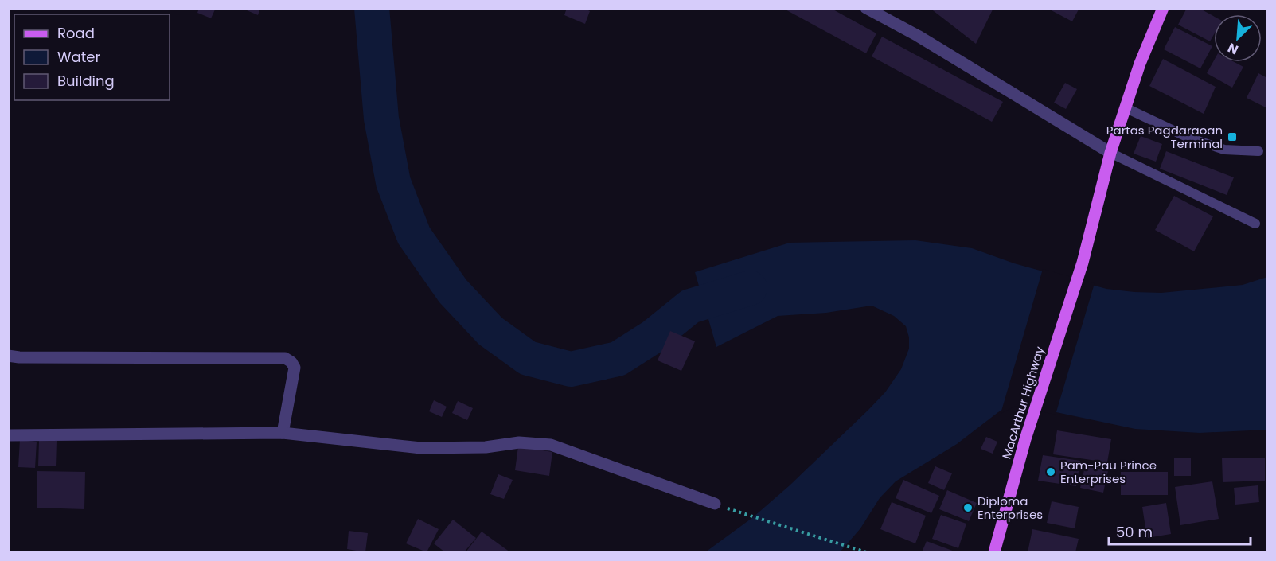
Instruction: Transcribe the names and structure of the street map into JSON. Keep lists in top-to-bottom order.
{
  "streets": {
    "main road": ["MacArthur Highway"]
  },
  "places": {
    "transit": ["Partas Pagdaraoan Terminal"],
    "other": ["Pam-Pau Prince Enterprises", "Diploma Enterprises"]
  },
  "legend": ["Road", "Water", "Building"],
  "scale_bar": "50 m",
  "north": "bottom left"
}
